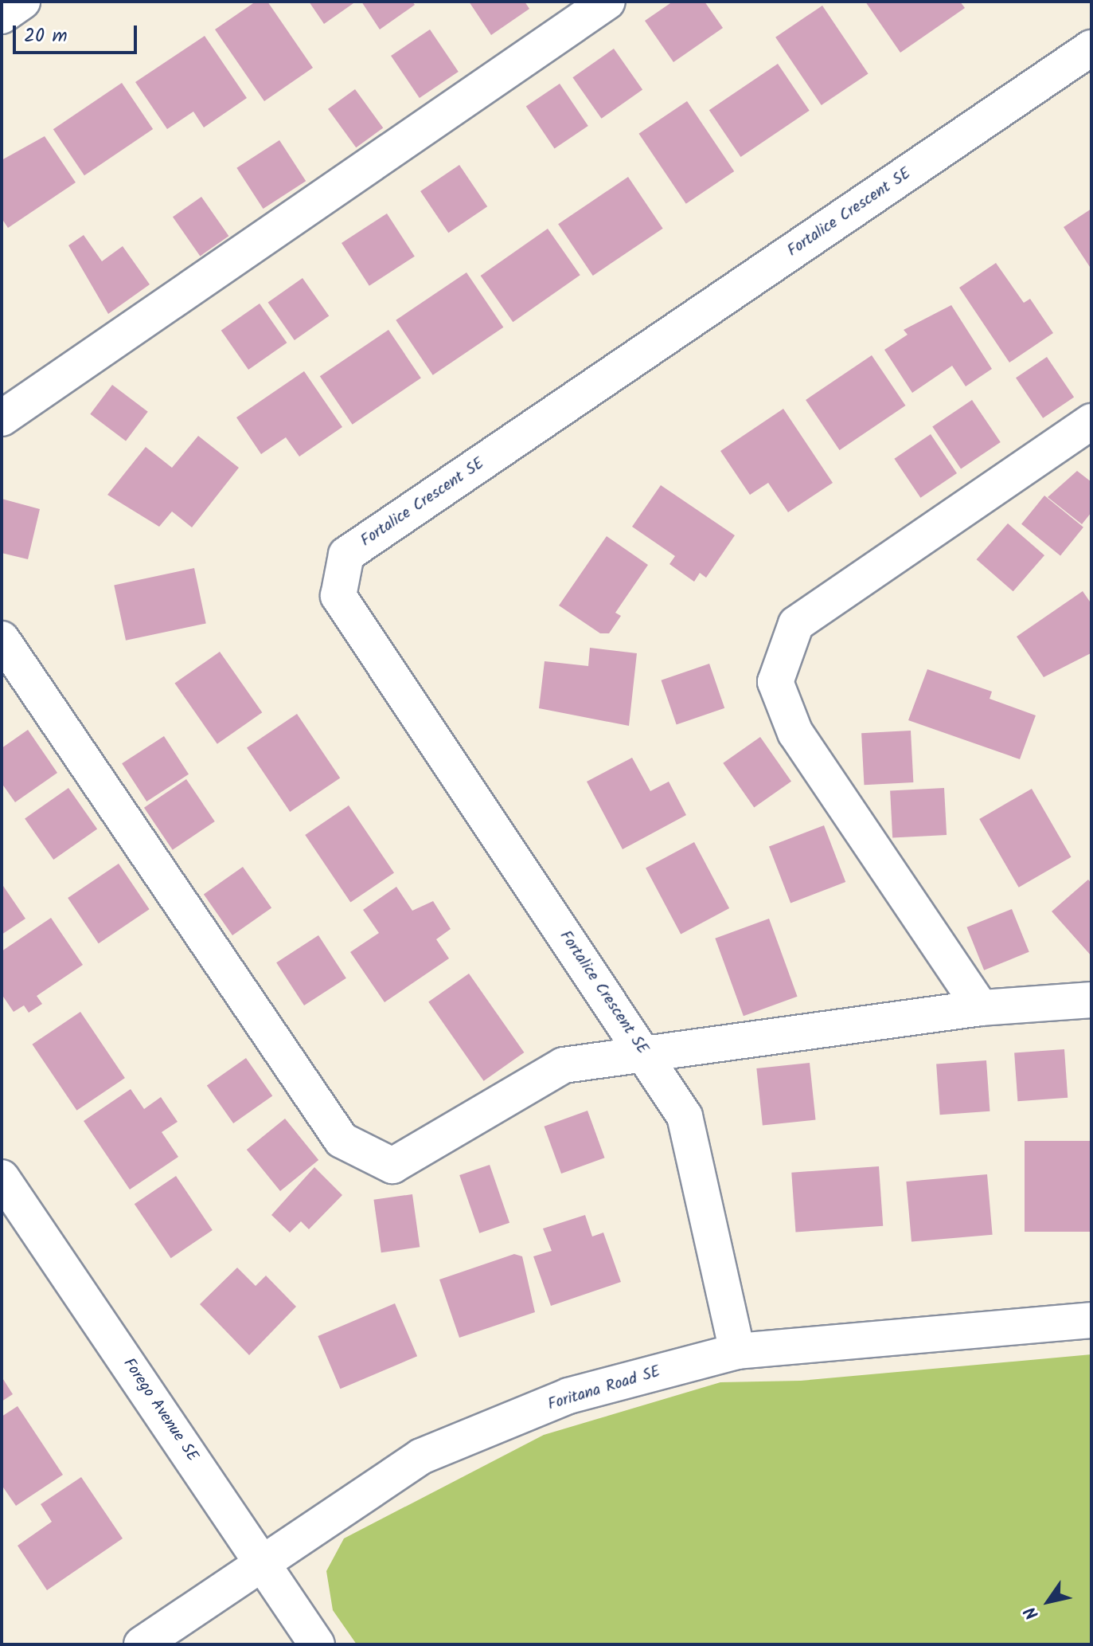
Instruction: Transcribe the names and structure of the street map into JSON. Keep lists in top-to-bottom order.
{
  "streets": {
    "street": ["Fortalice Crescent SE", "Foritana Road SE", "Forego Avenue SE"]
  },
  "crossings": [
    ["Fortalice Crescent SE", "Foritana Road SE"],
    ["Foritana Road SE", "Forego Avenue SE"]
  ],
  "scale_bar": "20 m",
  "north": "bottom left"
}
